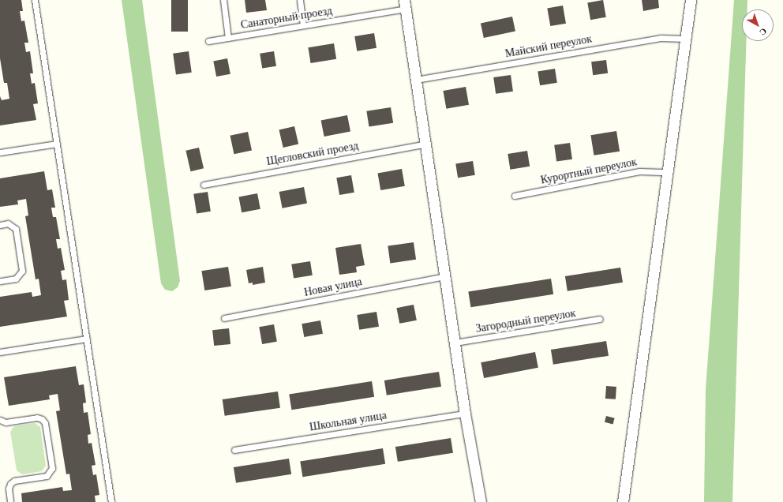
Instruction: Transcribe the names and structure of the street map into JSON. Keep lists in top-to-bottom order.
{
  "streets": {
    "lane": [
      "Санаторный проезд",
      "Майский переулок",
      "Щегловский проезд",
      "Курортный переулок",
      "Новая улица",
      "Загородный переулок",
      "Школьная улица"
    ]
  },
  "north": "bottom right"
}
